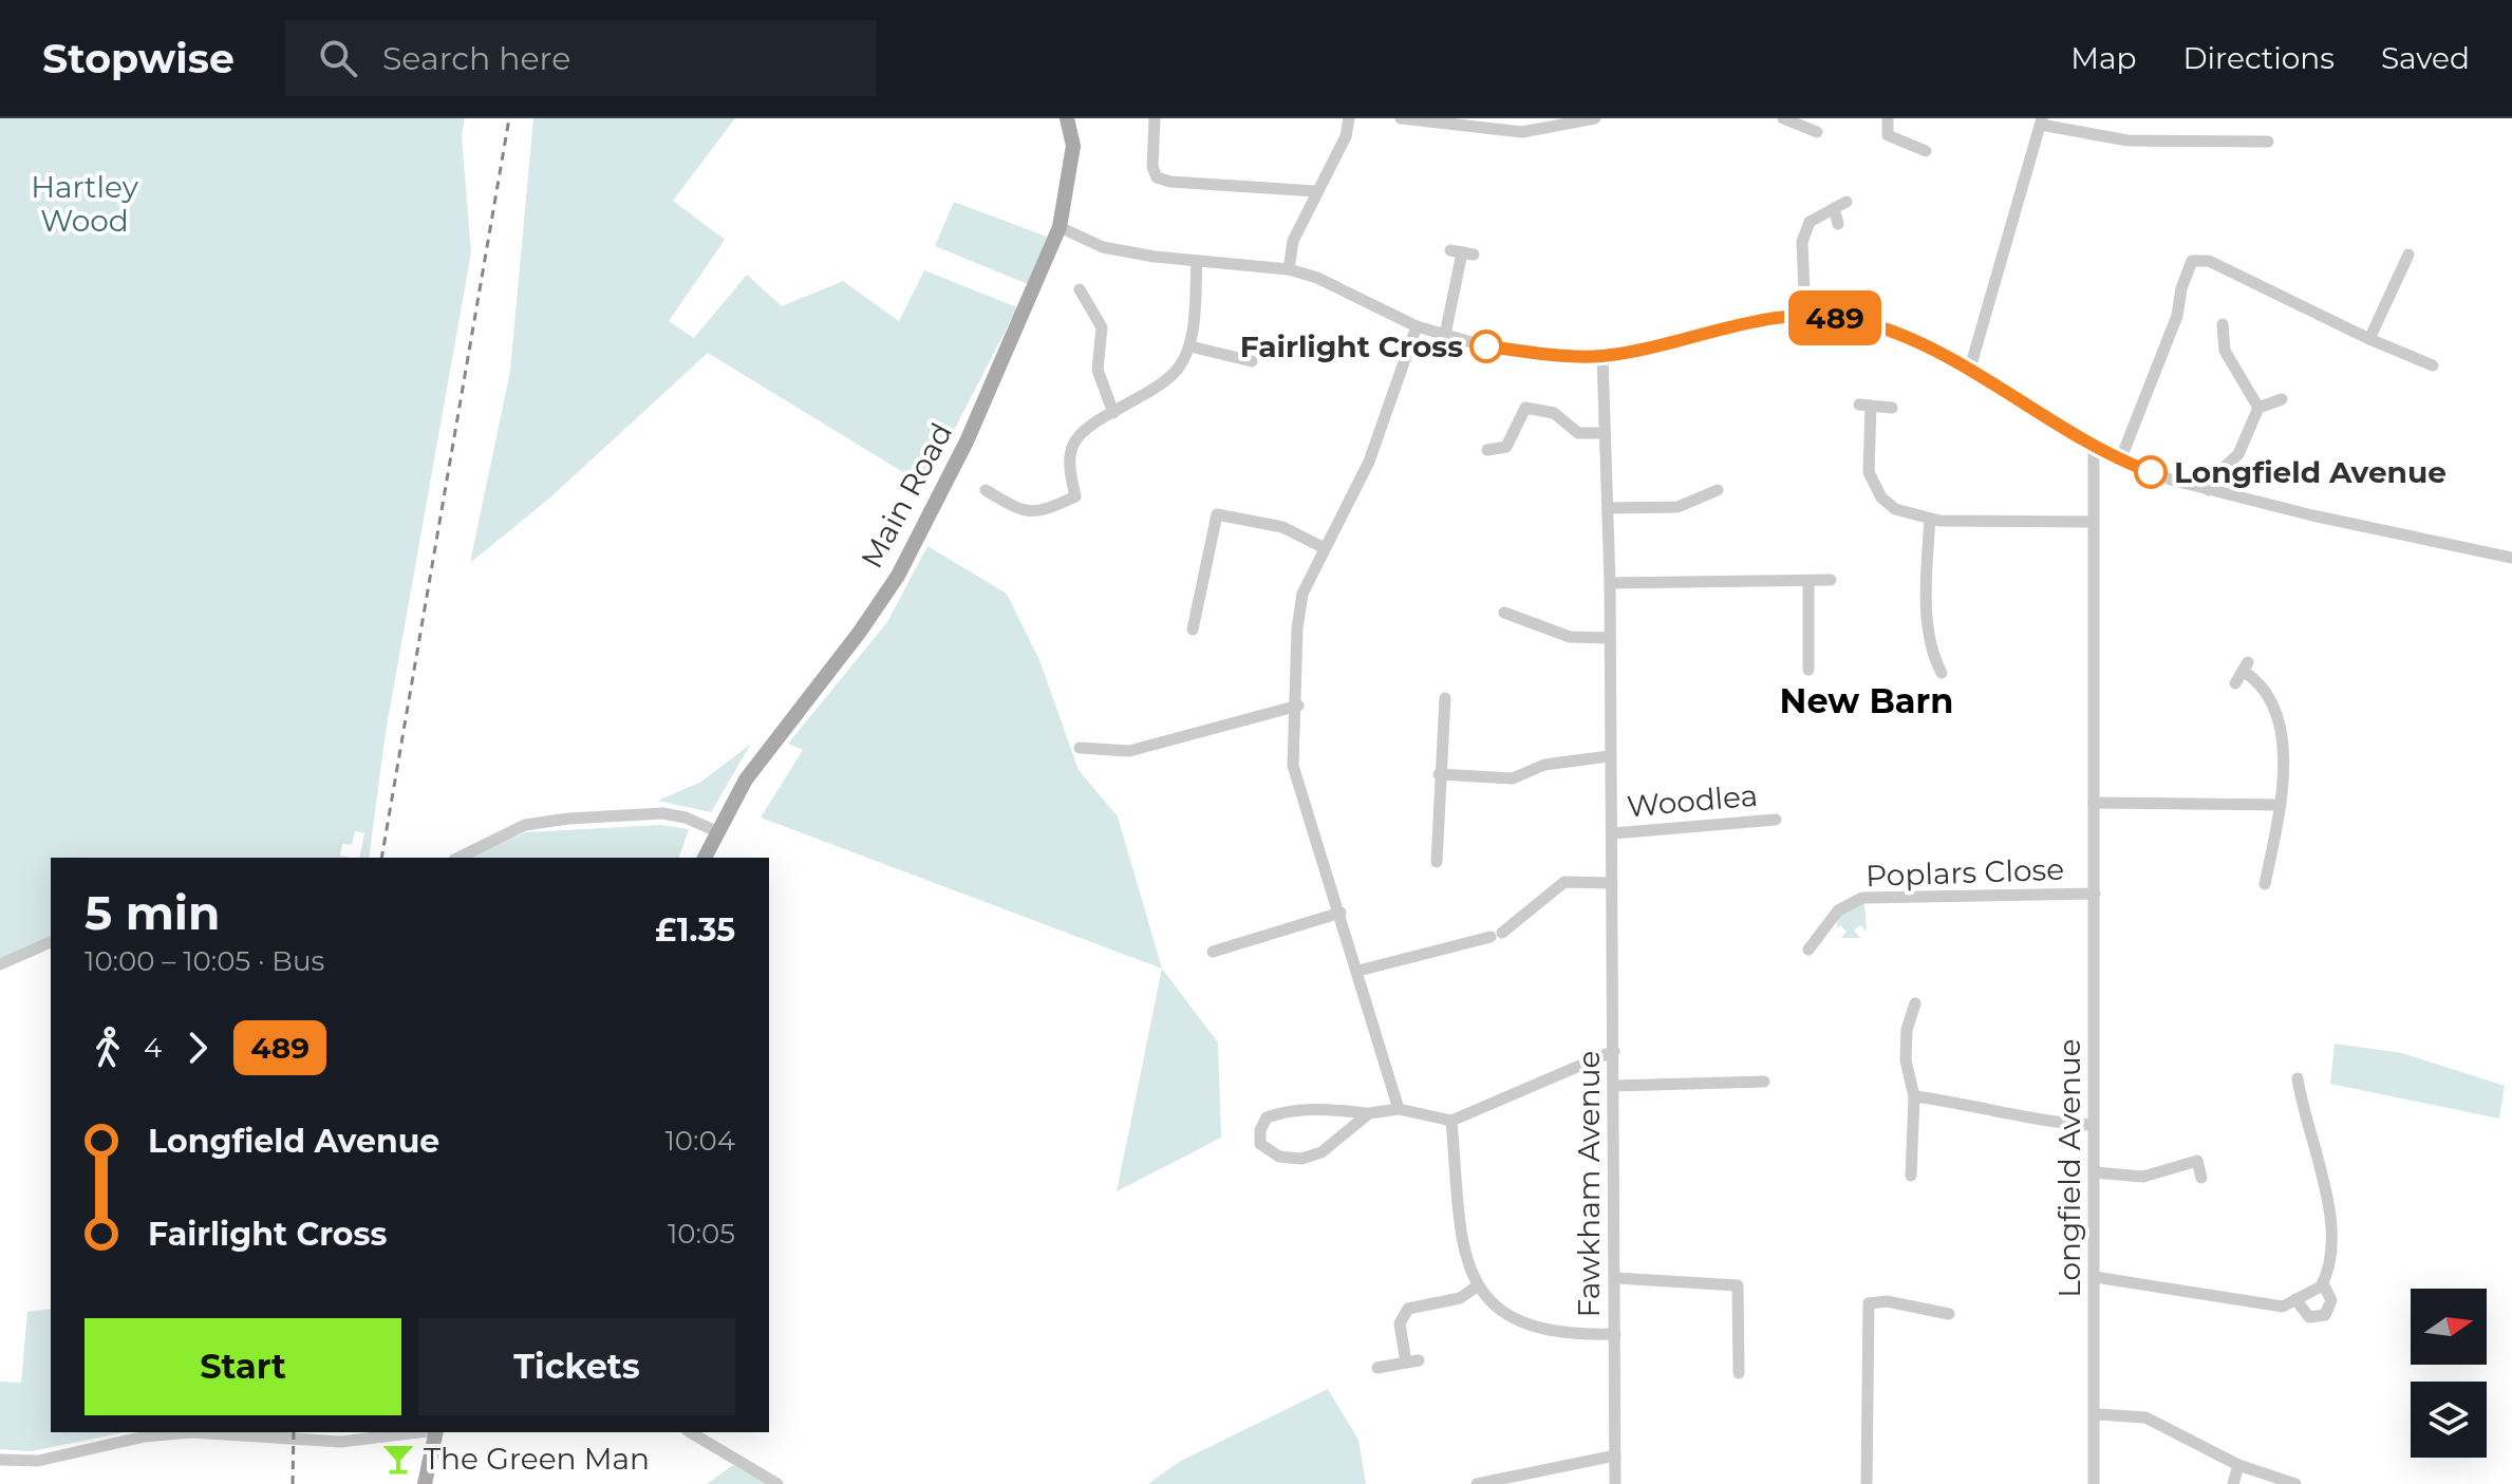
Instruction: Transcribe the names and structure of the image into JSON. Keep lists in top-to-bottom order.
{
  "streets": {
    "main road": ["Main Road"],
    "street": [
      "Woodlea",
      "Poplars Close",
      "Longfield Avenue",
      "Fawkham Avenue"
    ]
  },
  "crossings": [
    ["Woodlea", "Fawkham Avenue"],
    ["Poplars Close", "Longfield Avenue"]
  ],
  "districts": ["New Barn"],
  "parks": ["Hartley Wood"],
  "places": {
    "other": ["Fairlight Cross", "Longfield Avenue"],
    "bar": ["The Green Man"]
  },
  "lines": ["bus line 489"],
  "north": "right",
  "page": {
    "header": "Stopwise",
    "search": "Search here",
    "nav": ["Map", "Directions", "Saved"],
    "on_map": "489",
    "heading": ["5 min", "10:00 – 10:05 · Bus", "£1.35"],
    "legs": ["4", "489"],
    "list": [
      {
        "name": "Longfield Avenue",
        "value": "10:04"
      },
      {
        "name": "Fairlight Cross",
        "value": "10:05"
      }
    ],
    "buttons": ["Start", "Tickets"]
  }
}
